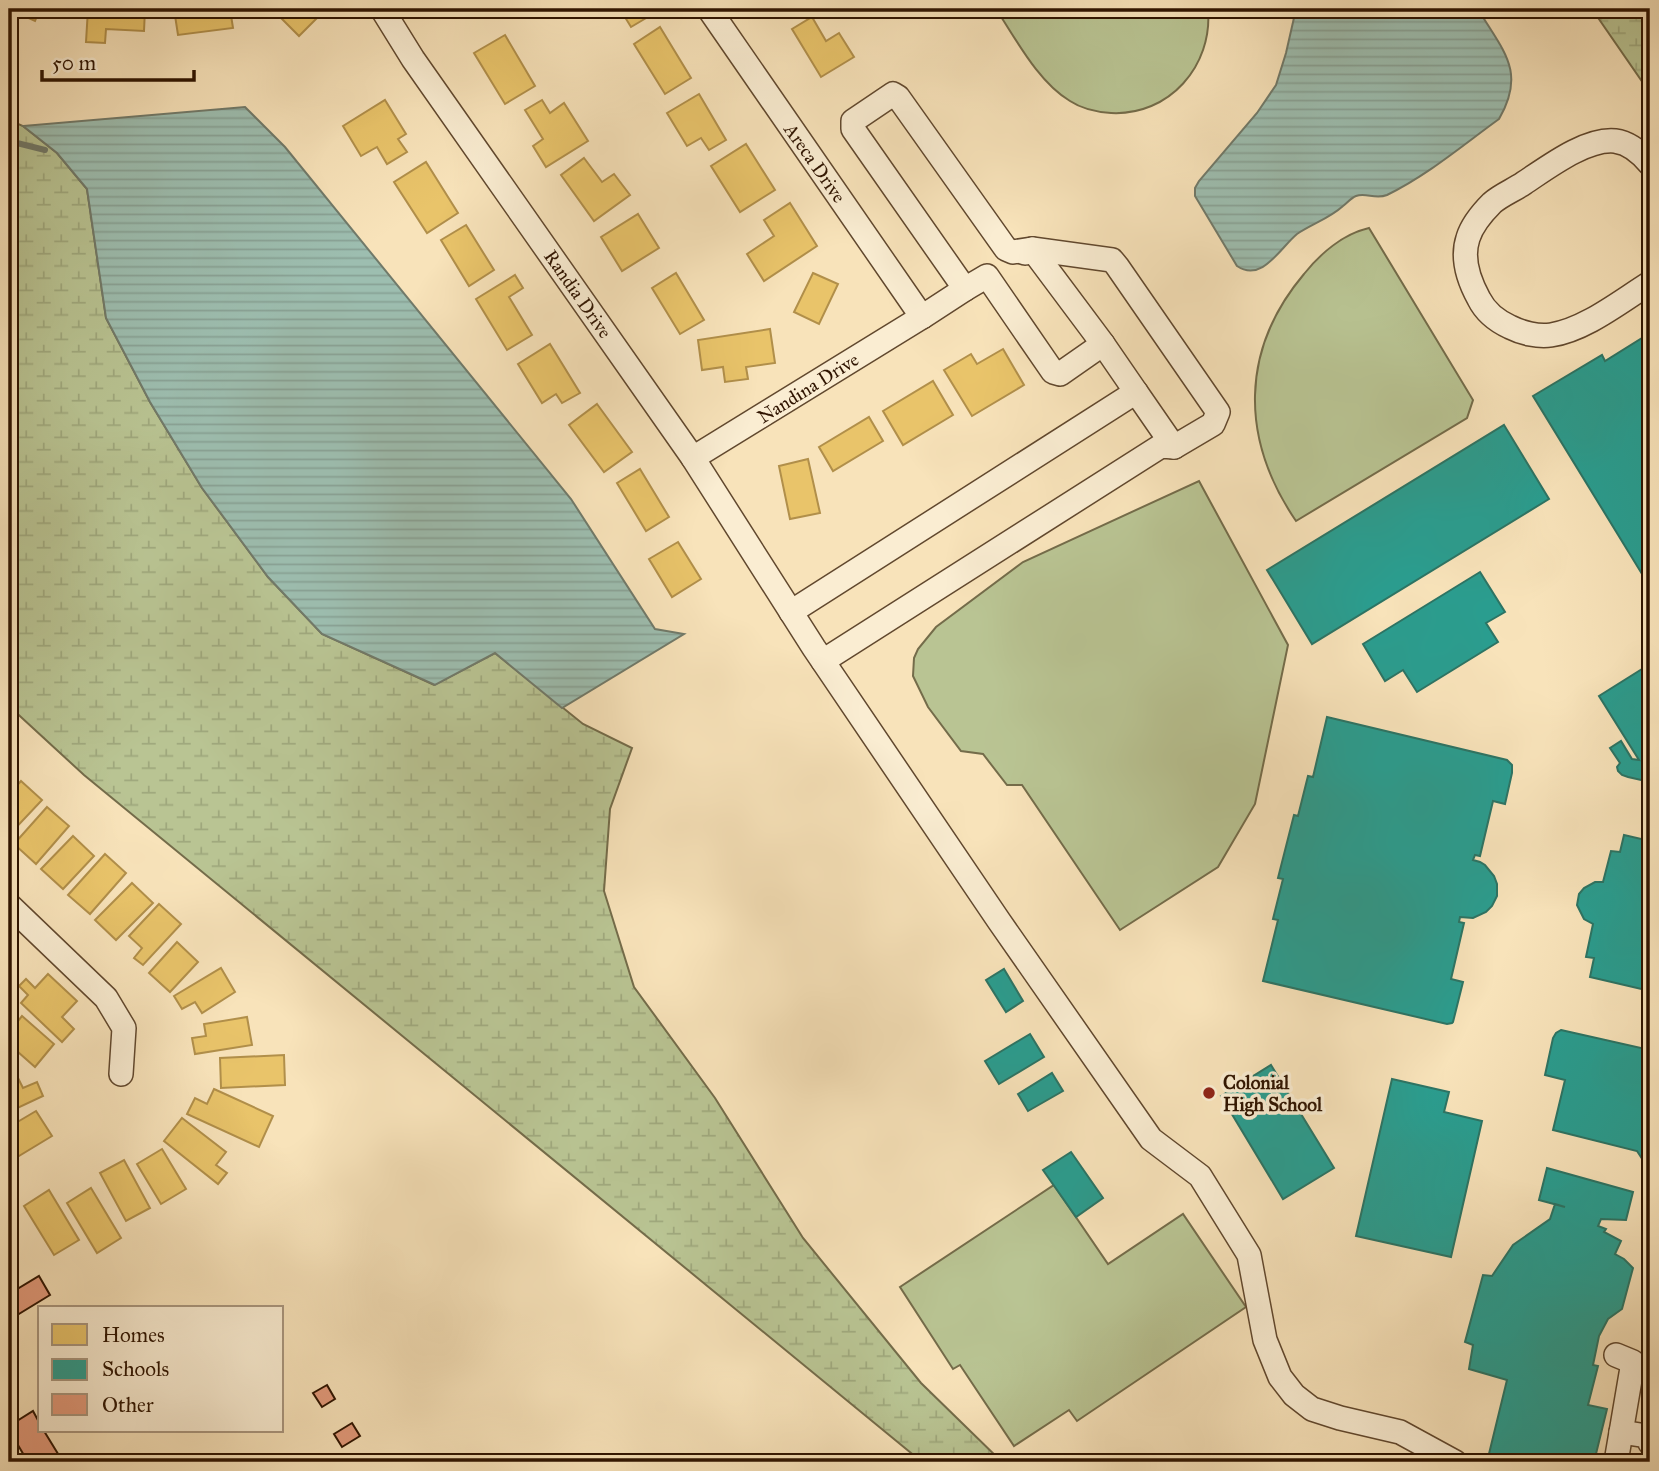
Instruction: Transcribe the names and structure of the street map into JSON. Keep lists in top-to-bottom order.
{
  "streets": {
    "street": ["Areca Drive", "Randia Drive", "Nandina Drive"]
  },
  "crossings": [
    ["Areca Drive", "Nandina Drive"],
    ["Randia Drive", "Nandina Drive"]
  ],
  "places": ["Colonial High School"],
  "legend": ["Homes", "Schools", "Other"],
  "scale_bar": "50 m"
}
